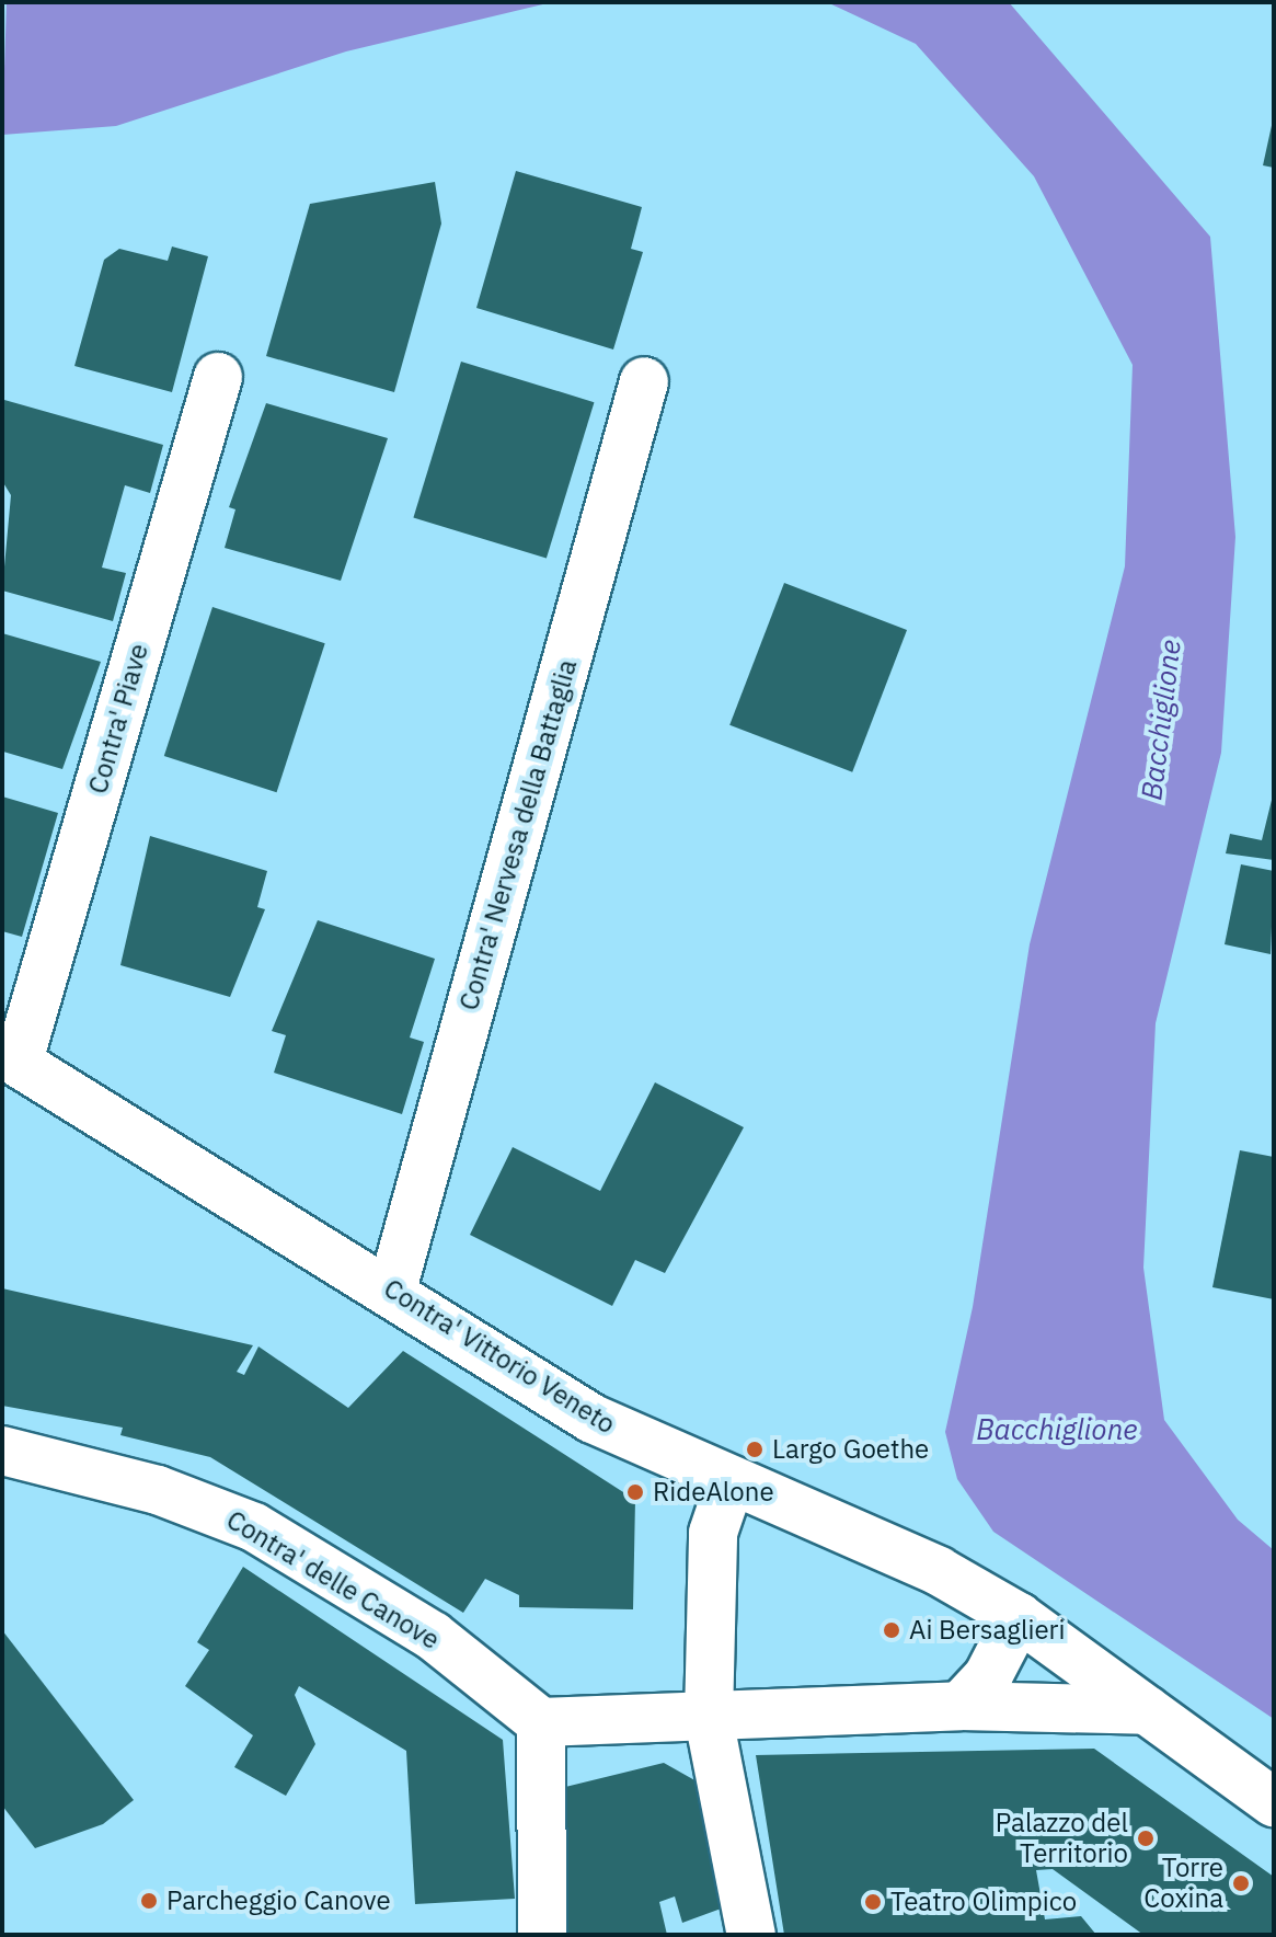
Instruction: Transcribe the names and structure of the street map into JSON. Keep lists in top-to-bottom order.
{
  "streets": {
    "street": [
      "Contra' Piave",
      "Contra' Nervesa della Battaglia",
      "Contra' Vittorio Veneto",
      "Contra' delle Canove"
    ]
  },
  "crossings": [
    ["Contra' Piave", "Contra' Vittorio Veneto"],
    ["Contra' Nervesa della Battaglia", "Contra' Vittorio Veneto"]
  ],
  "water": ["Bacchiglione"],
  "places": [
    "Largo Goethe",
    "RideAlone",
    "Ai Bersaglieri",
    "Palazzo del Territorio",
    "Torre Coxina",
    "Parcheggio Canove",
    "Teatro Olimpico"
  ]
}
